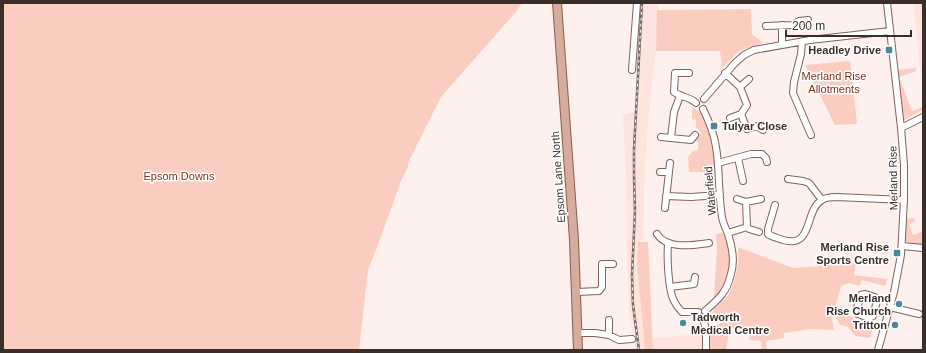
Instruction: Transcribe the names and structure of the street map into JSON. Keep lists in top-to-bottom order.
{
  "streets": {
    "main road": ["Epsom Lane North"],
    "street": ["Merland Rise", "Waterfield"]
  },
  "parks": ["Merland Rise Allotments", "Epsom Downs"],
  "places": {
    "transit": ["Headley Drive", "Tulyar Close", "Merland Rise Sports Centre"],
    "other": ["Merland Rise Church", "Tadworth Medical Centre", "Tritton"]
  },
  "scale_bar": "200 m"
}
